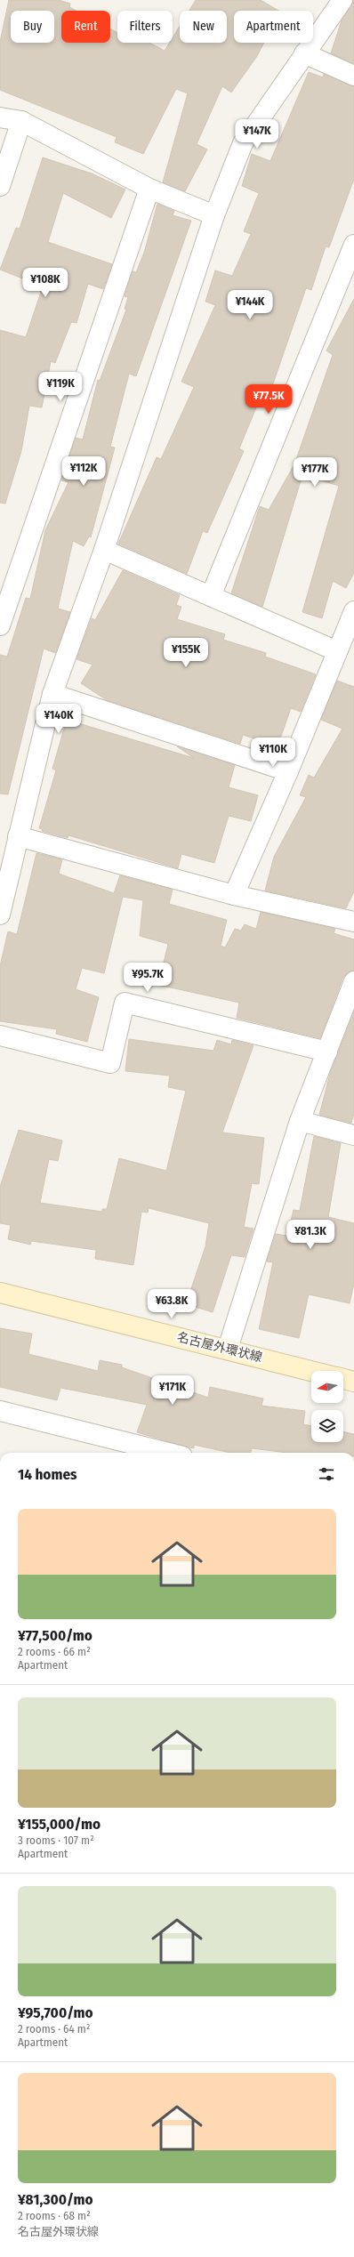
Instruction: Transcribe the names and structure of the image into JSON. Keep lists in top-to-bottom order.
{
  "streets": {
    "main road": ["名古屋外環状線"]
  },
  "north": "left",
  "page": {
    "chip": [
      "Buy",
      "Rent",
      "Filters",
      "New",
      "Apartment"
    ],
    "price": [
      "¥147K",
      "¥108K",
      "¥144K",
      "¥119K",
      "¥77.5K",
      "¥112K",
      "¥177K",
      "¥155K",
      "¥140K",
      "¥110K",
      "¥95.7K",
      "¥81.3K",
      "¥63.8K",
      "¥171K"
    ],
    "heading": "14 homes",
    "list": [
      {
        "name": "¥77,500/mo",
        "note": "2 rooms · 66 m² · Apartment"
      },
      {
        "name": "¥155,000/mo",
        "note": "3 rooms · 107 m² · Apartment"
      },
      {
        "name": "¥95,700/mo",
        "note": "2 rooms · 64 m² · Apartment"
      },
      {
        "name": "¥81,300/mo",
        "note": "2 rooms · 68 m² · 名古屋外環状線"
      }
    ]
  }
}
